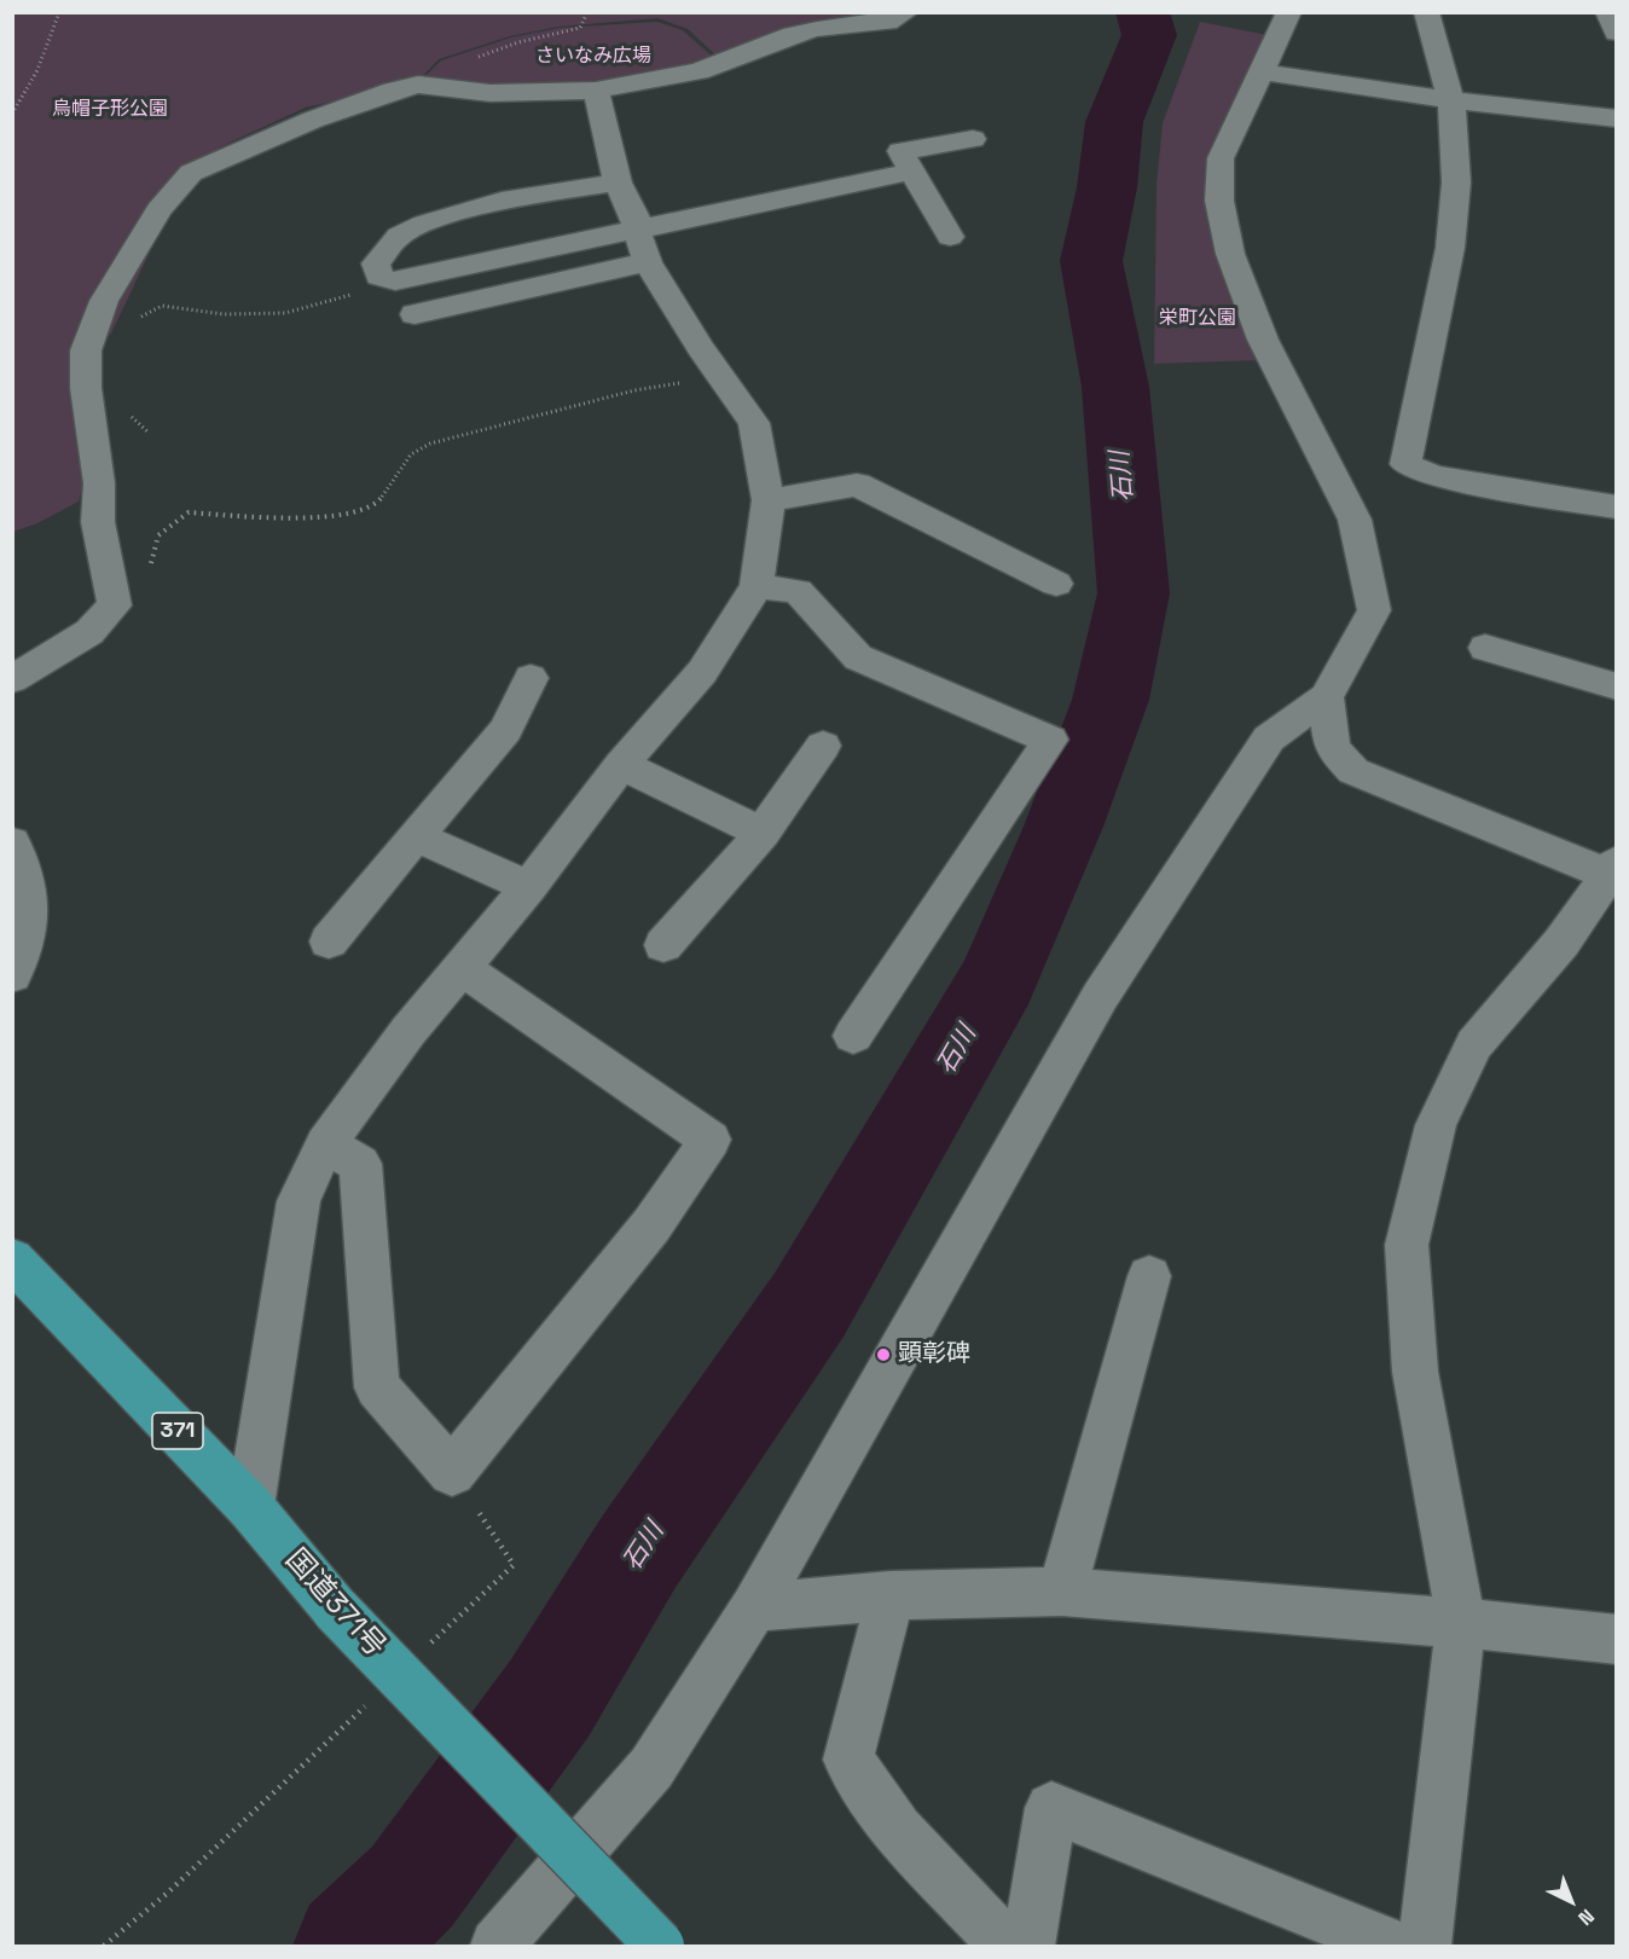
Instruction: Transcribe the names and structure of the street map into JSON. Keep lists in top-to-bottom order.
{
  "streets": {
    "highway": ["371", "国道371号"]
  },
  "water": ["石川"],
  "parks": ["さいなみ広場", "烏帽子形公園", "栄町公園"],
  "places": ["顕彰碑"],
  "north": "bottom right"
}
